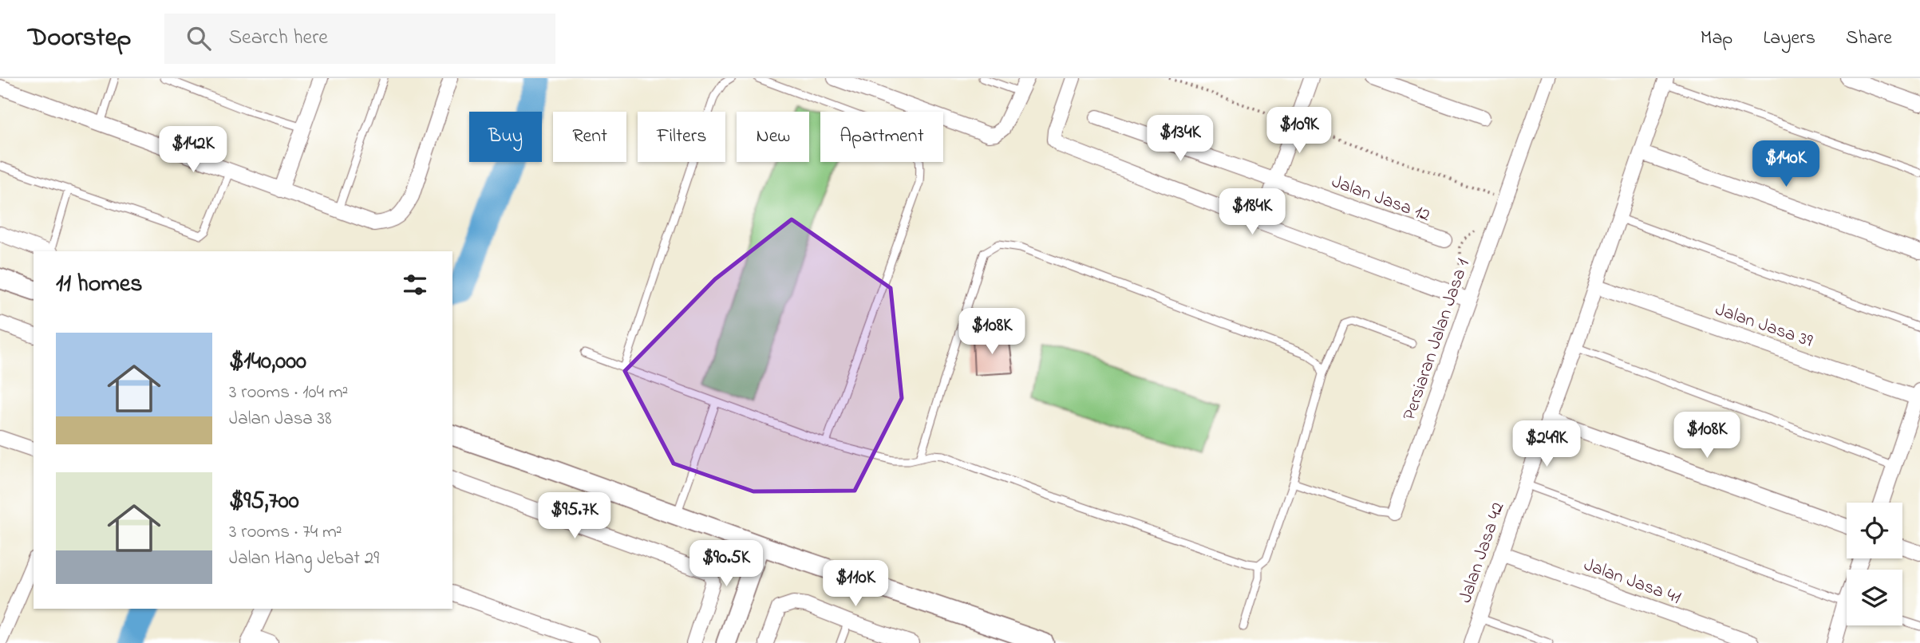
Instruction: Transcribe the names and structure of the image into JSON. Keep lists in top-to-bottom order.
{
  "streets": {
    "street": [
      "Jalan Jasa 12",
      "Jalan Jasa 39",
      "Persiaran Jalan Jasa 1",
      "Jalan Jasa 42",
      "Jalan Jasa 41"
    ]
  },
  "crossings": [
    ["Jalan Jasa 39", "Jalan Jasa 42"],
    ["Jalan Jasa 42", "Jalan Jasa 41"]
  ],
  "page": {
    "header": "Doorstep",
    "search": "Search here",
    "nav": ["Map", "Layers", "Share"],
    "price": [
      "$109K",
      "$134K",
      "$142K",
      "$140K",
      "$184K",
      "$108K",
      "$108K",
      "$249K",
      "$95.7K",
      "$90.5K",
      "$110K"
    ],
    "chip": [
      "Buy",
      "Rent",
      "Filters",
      "New",
      "Apartment"
    ],
    "heading": "11 homes",
    "list": [
      {
        "name": "$140,000",
        "note": "3 rooms · 104 m² · Jalan Jasa 38"
      },
      {
        "name": "$95,700",
        "note": "3 rooms · 74 m² · Jalan Hang Jebat 29"
      }
    ]
  }
}
